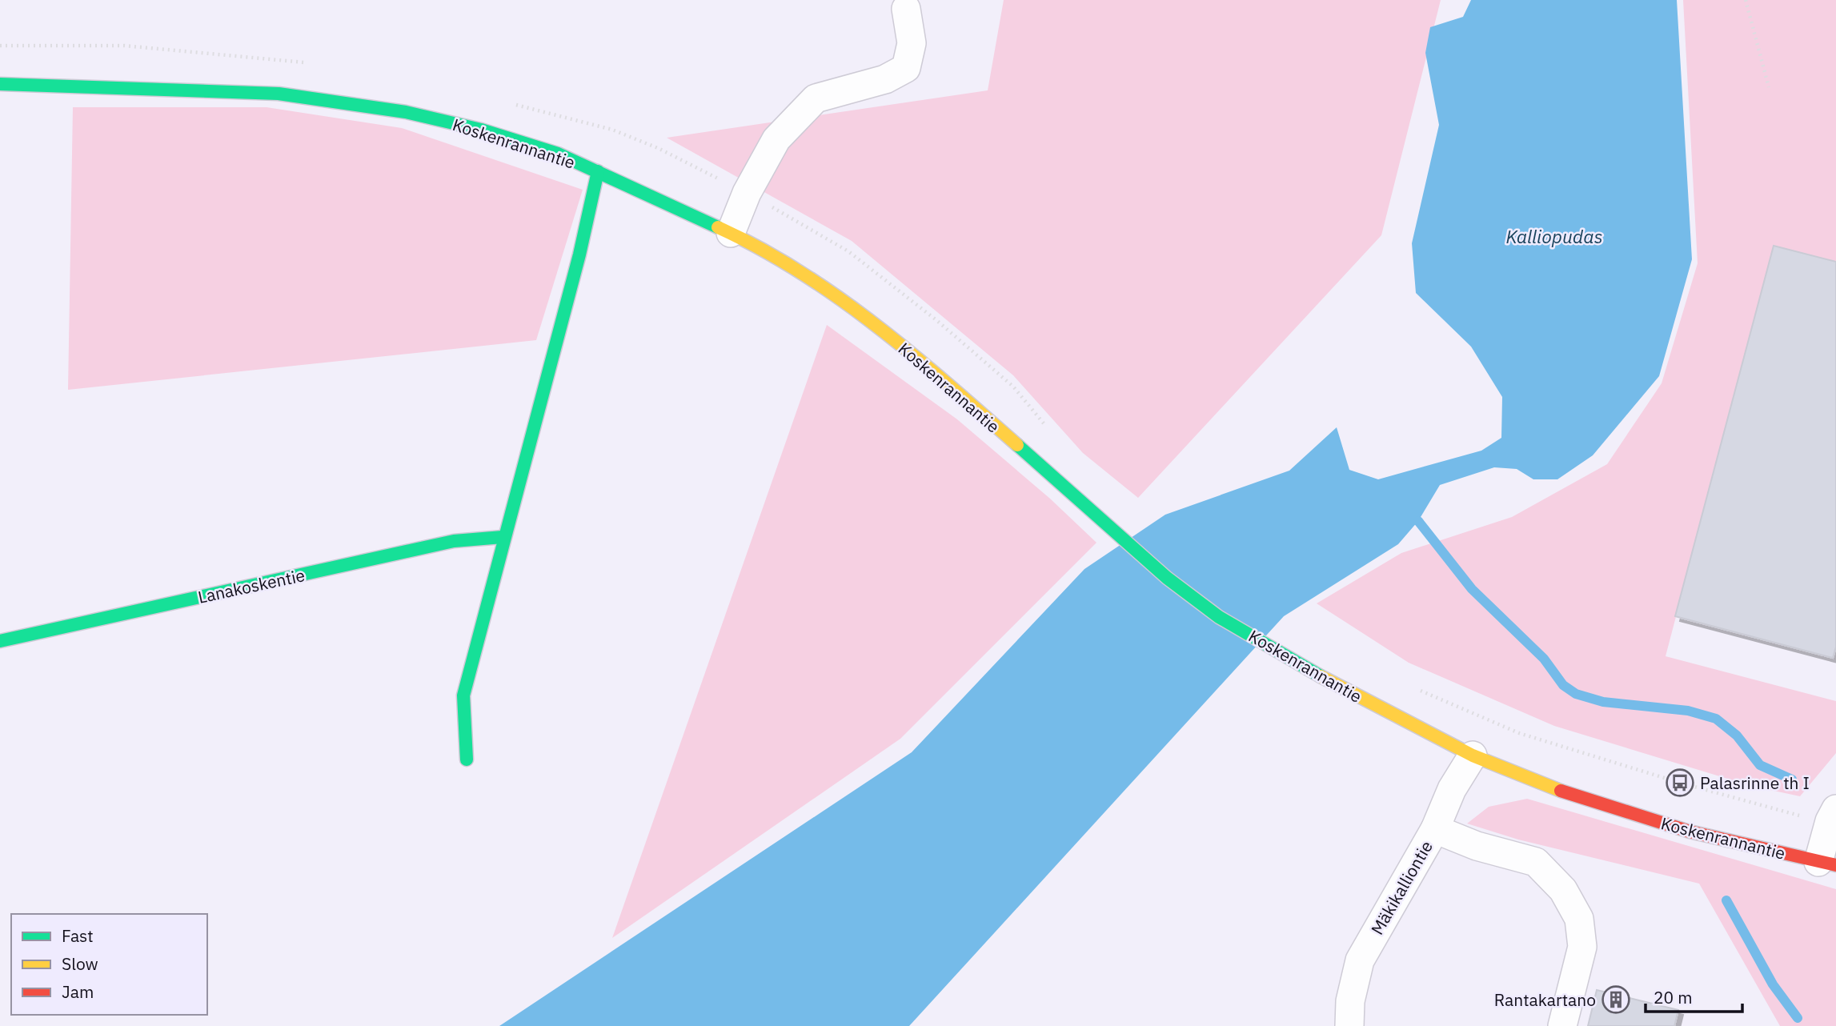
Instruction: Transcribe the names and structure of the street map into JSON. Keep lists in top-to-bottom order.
{
  "streets": {
    "street": ["Koskenrannantie", "Lanakoskentie", "Mäkikalliontie"]
  },
  "crossings": [
    ["Koskenrannantie", "Mäkikalliontie"]
  ],
  "water": ["Kalliopudas"],
  "places": {
    "bus stop": ["Palasrinne th I"],
    "building": ["Rantakartano"]
  },
  "legend": ["Fast", "Slow", "Jam"],
  "scale_bar": "20 m"
}
